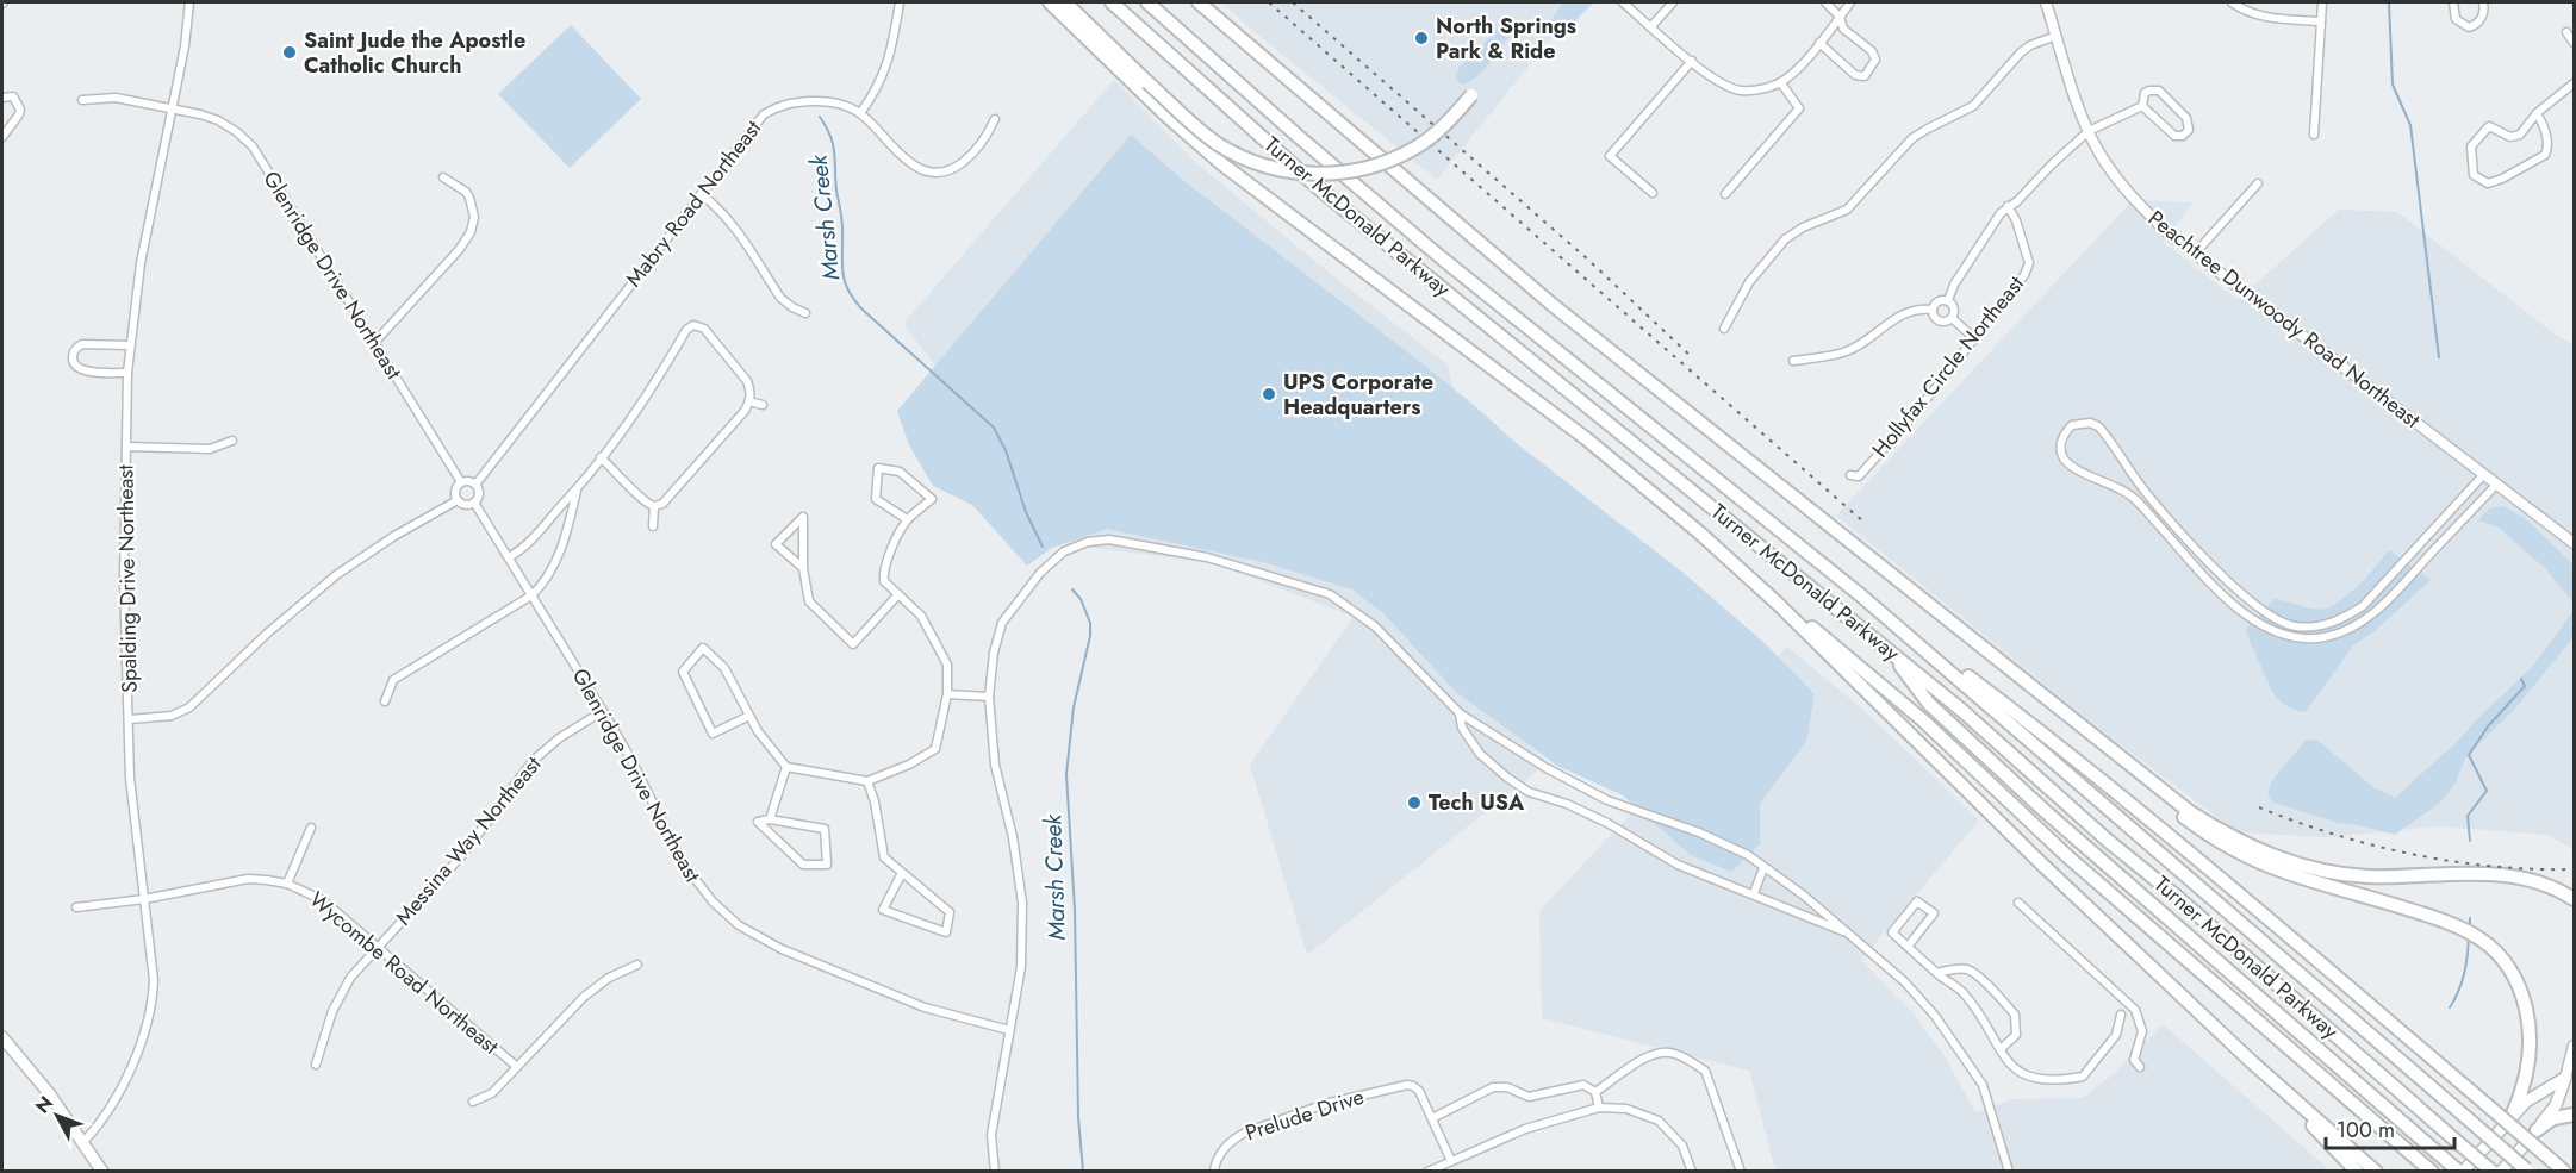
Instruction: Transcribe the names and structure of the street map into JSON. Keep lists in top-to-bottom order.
{
  "streets": {
    "highway": ["Turner McDonald Parkway"],
    "street": [
      "Mabry Road Northeast",
      "Glenridge Drive Northeast",
      "Peachtree Dunwoody Road Northeast",
      "Hollyfax Circle Northeast",
      "Spalding Drive Northeast",
      "Messina Way Northeast",
      "Wycombe Road Northeast",
      "Prelude Drive"
    ]
  },
  "crossings": [
    ["Mabry Road Northeast", "Glenridge Drive Northeast"],
    ["Glenridge Drive Northeast", "Spalding Drive Northeast"],
    ["Glenridge Drive Northeast", "Messina Way Northeast"],
    ["Spalding Drive Northeast", "Wycombe Road Northeast"],
    ["Messina Way Northeast", "Wycombe Road Northeast"]
  ],
  "water": ["Marsh Creek"],
  "places": [
    "North Springs Park & Ride",
    "Saint Jude the Apostle Catholic Church",
    "UPS Corporate Headquarters",
    "Tech USA"
  ],
  "scale_bar": "100 m",
  "north": "top left"
}
